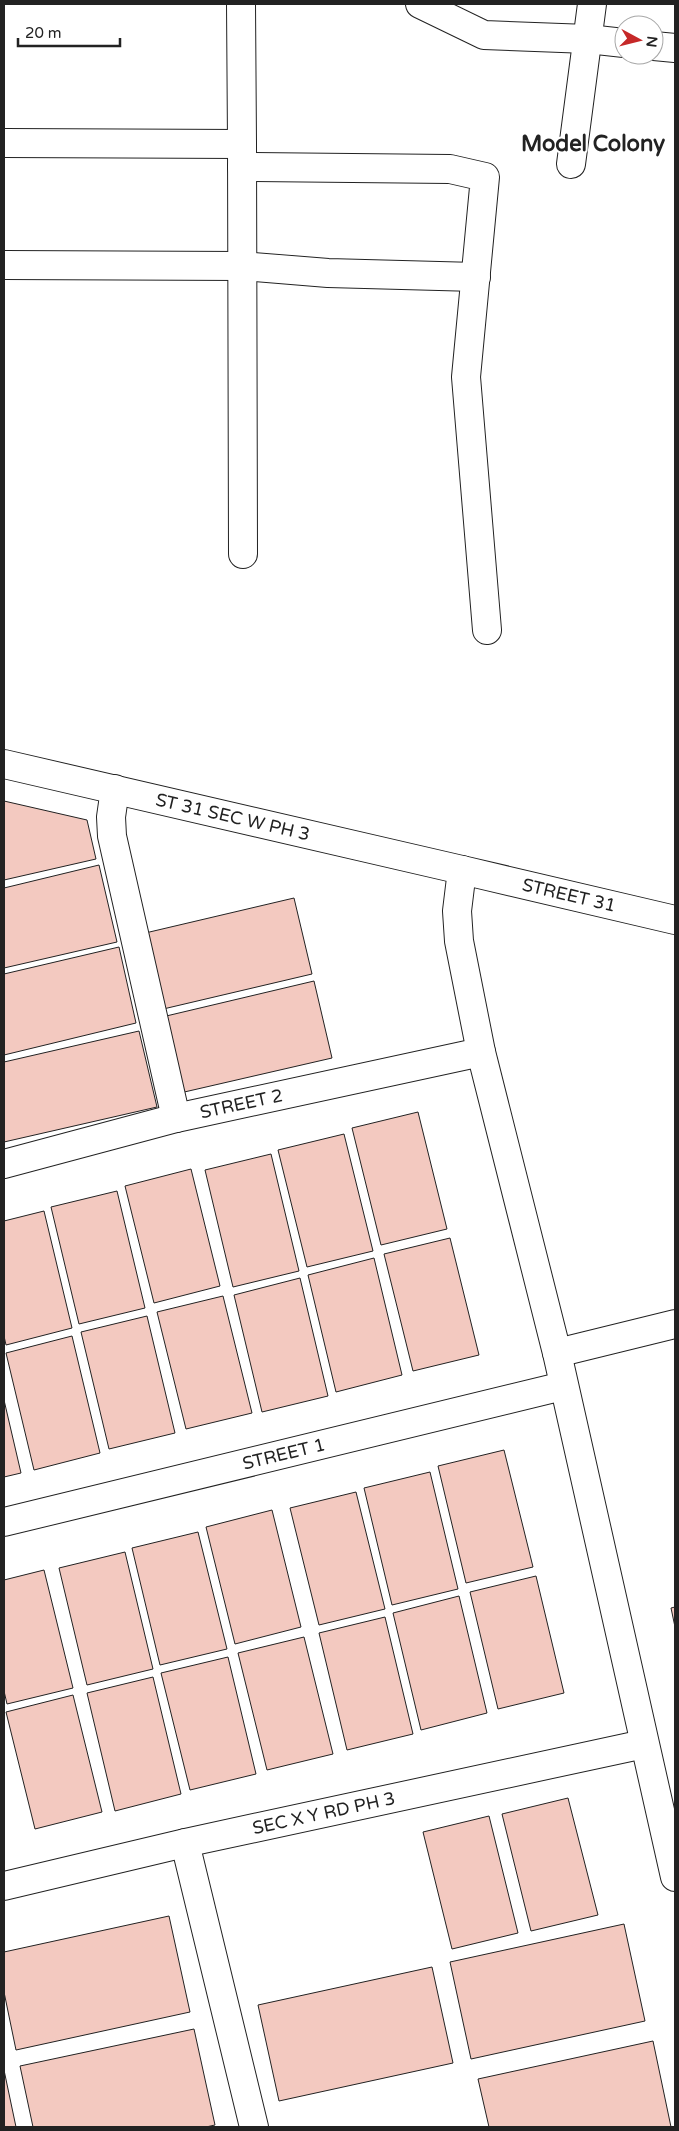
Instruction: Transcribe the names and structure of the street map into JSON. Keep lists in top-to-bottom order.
{
  "streets": {
    "street": [
      "ST 31 SEC W PH 3",
      "STREET 31",
      "STREET 2",
      "STREET 1",
      "SEC X Y RD PH 3"
    ]
  },
  "crossings": [
    ["ST 31 SEC W PH 3", "STREET 31"]
  ],
  "districts": ["Model Colony"],
  "scale_bar": "20 m",
  "north": "right"
}
